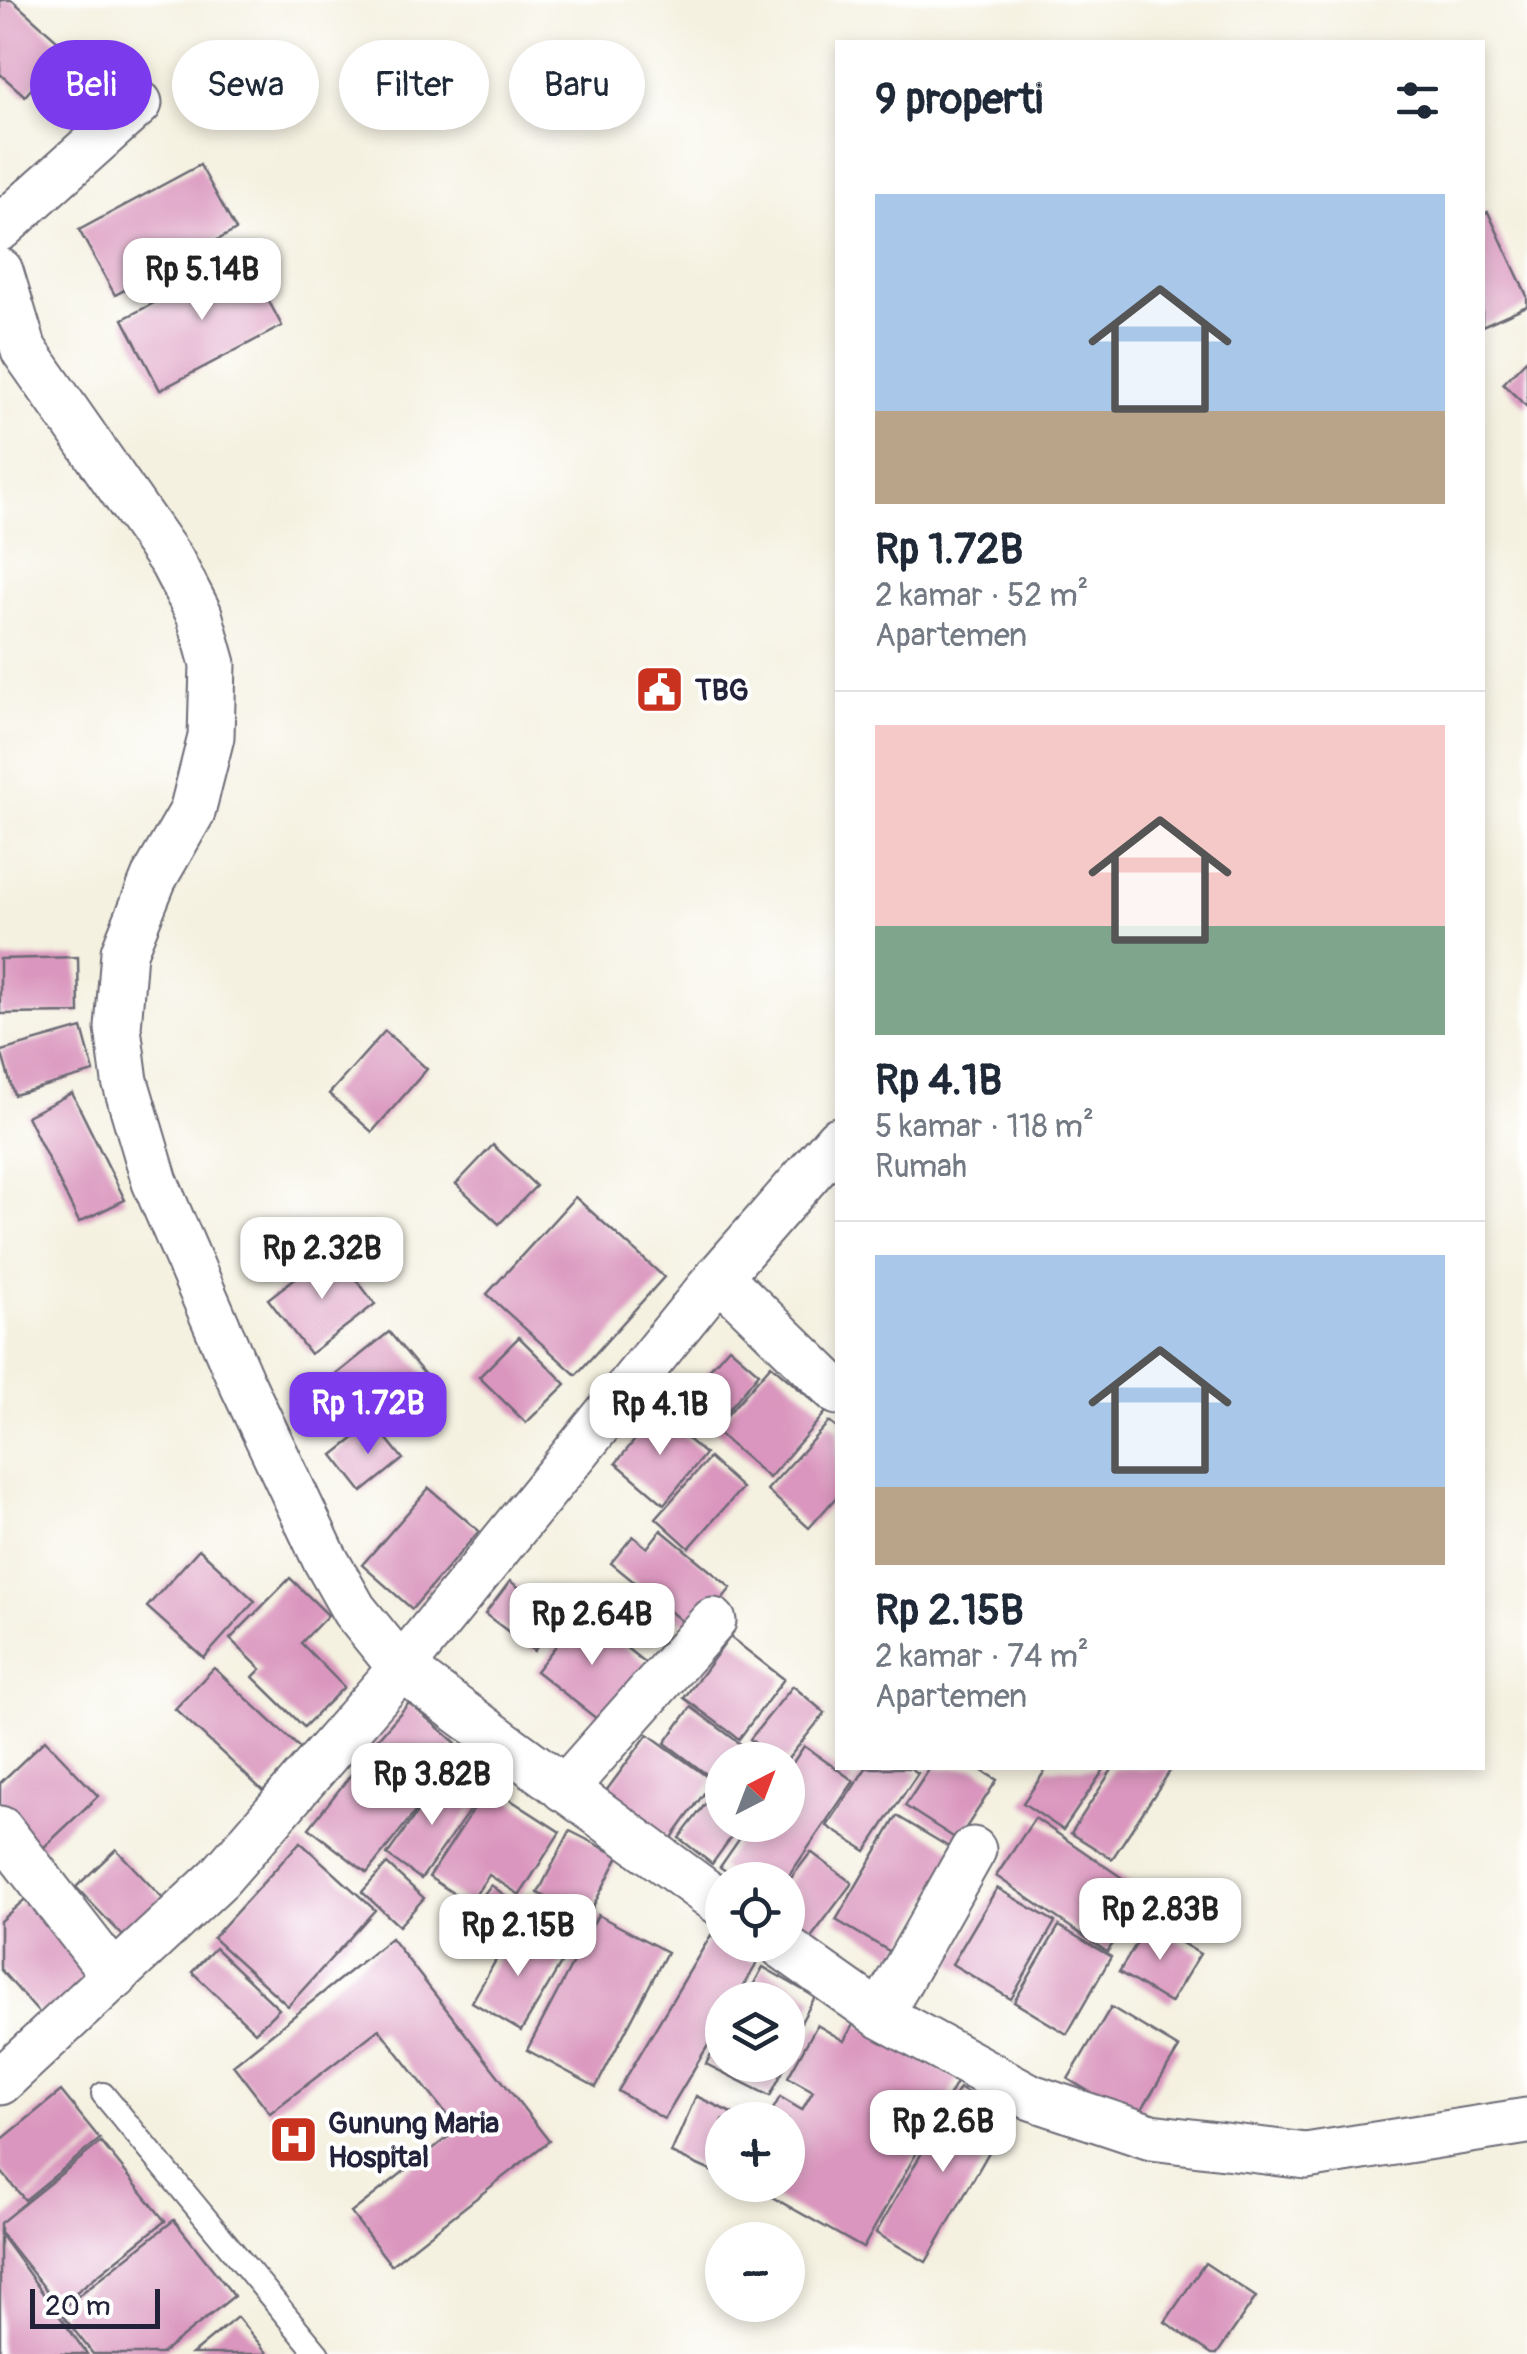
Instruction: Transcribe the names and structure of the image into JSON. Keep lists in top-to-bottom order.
{
  "places": {
    "public building": ["TBG"],
    "hospital": ["Gunung Maria Hospital"]
  },
  "scale_bar": "20 m",
  "north": "top right",
  "page": {
    "chip": [
      "Beli",
      "Sewa",
      "Filter",
      "Baru"
    ],
    "heading": "9 properti",
    "list": [
      {
        "name": "Rp 1.72B",
        "note": "2 kamar · 52 m² · Apartemen"
      },
      {
        "name": "Rp 4.1B",
        "note": "5 kamar · 118 m² · Rumah"
      },
      {
        "name": "Rp 2.15B",
        "note": "2 kamar · 74 m² · Apartemen"
      }
    ],
    "price": [
      "Rp 5.14B",
      "Rp 2.32B",
      "Rp 1.72B",
      "Rp 4.1B",
      "Rp 2.64B",
      "Rp 3.82B",
      "Rp 2.83B",
      "Rp 2.15B",
      "Rp 2.6B"
    ],
    "map_buttons": ["+", "−"],
    "scale": "20 m"
  }
}
